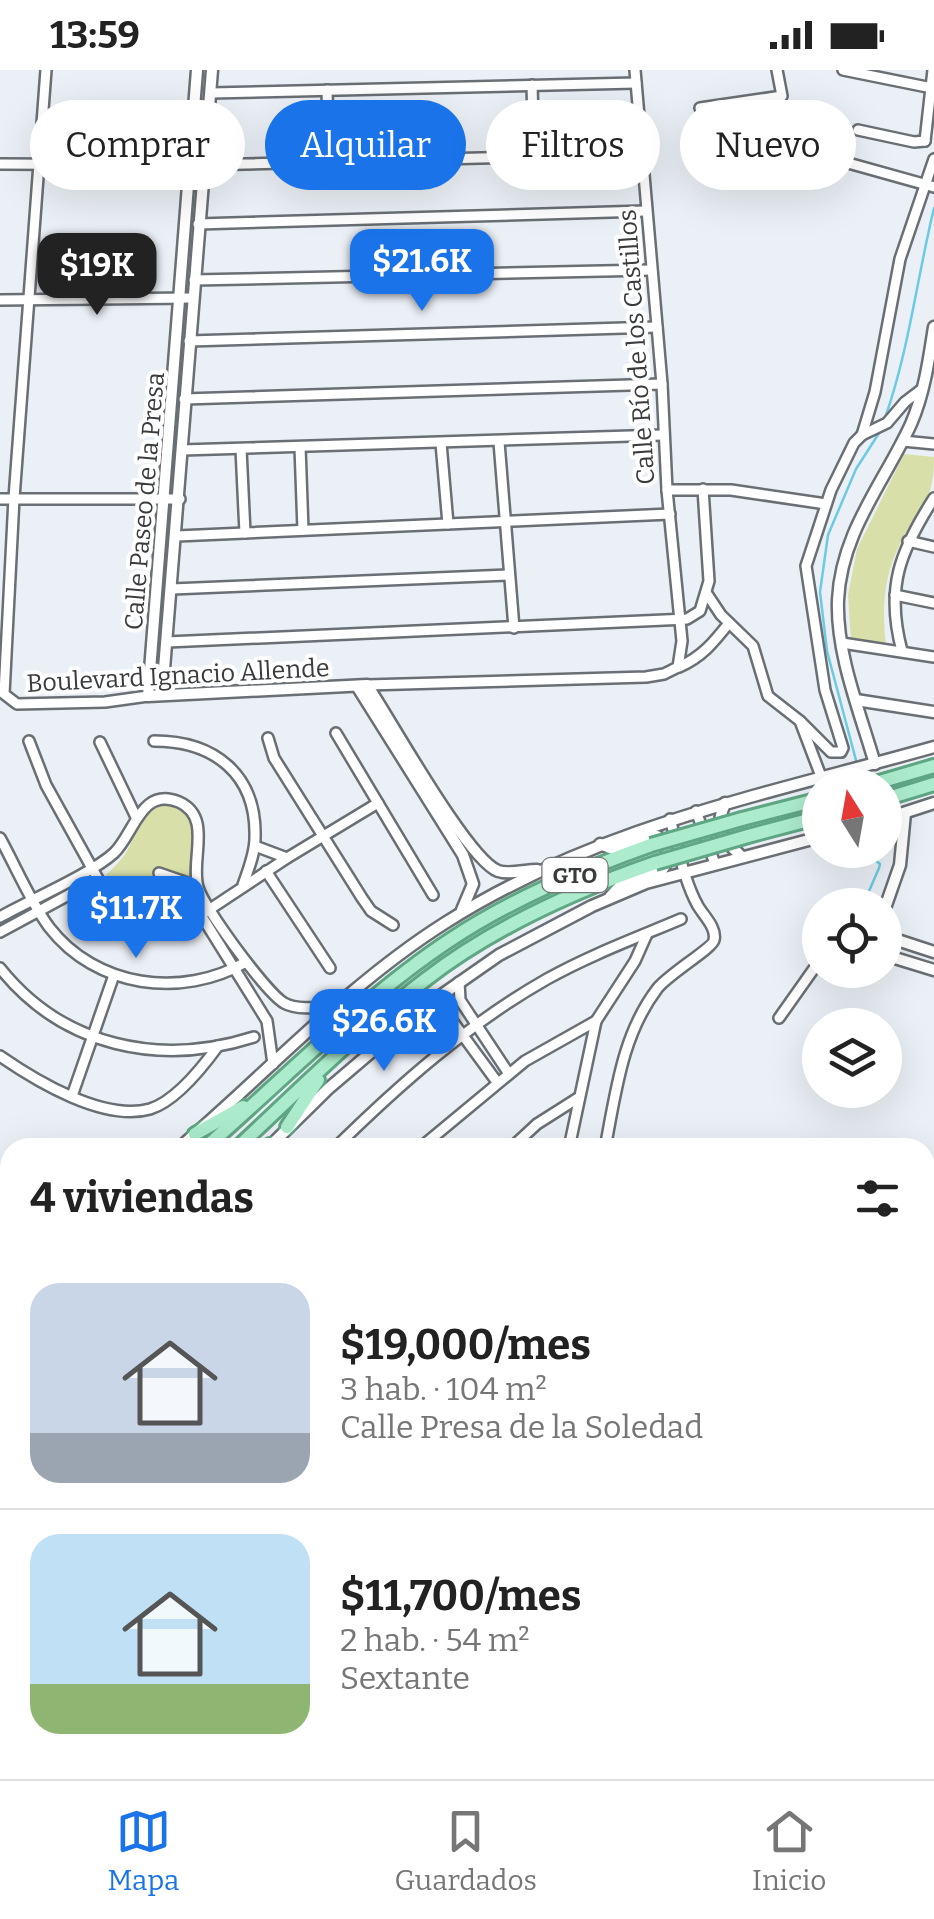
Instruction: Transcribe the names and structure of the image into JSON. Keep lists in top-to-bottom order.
{
  "streets": {
    "main road": ["GTO"],
    "street": ["Calle Río de los Castillos", "Calle Paseo de la Presa", "Boulevard Ignacio Allende"]
  },
  "crossings": [
    ["Calle Paseo de la Presa", "Boulevard Ignacio Allende"]
  ],
  "north": "top",
  "page": {
    "status": "13:59",
    "chip": [
      "Comprar",
      "Alquilar",
      "Filtros",
      "Nuevo"
    ],
    "price": [
      "$21.6K",
      "$19K",
      "$11.7K",
      "$26.6K"
    ],
    "heading": "4 viviendas",
    "list": [
      {
        "name": "$19,000/mes",
        "note": "3 hab. · 104 m² · Calle Presa de la Soledad"
      },
      {
        "name": "$11,700/mes",
        "note": "2 hab. · 54 m² · Sextante"
      }
    ],
    "tabs": ["Mapa", "Guardados", "Inicio"]
  }
}
